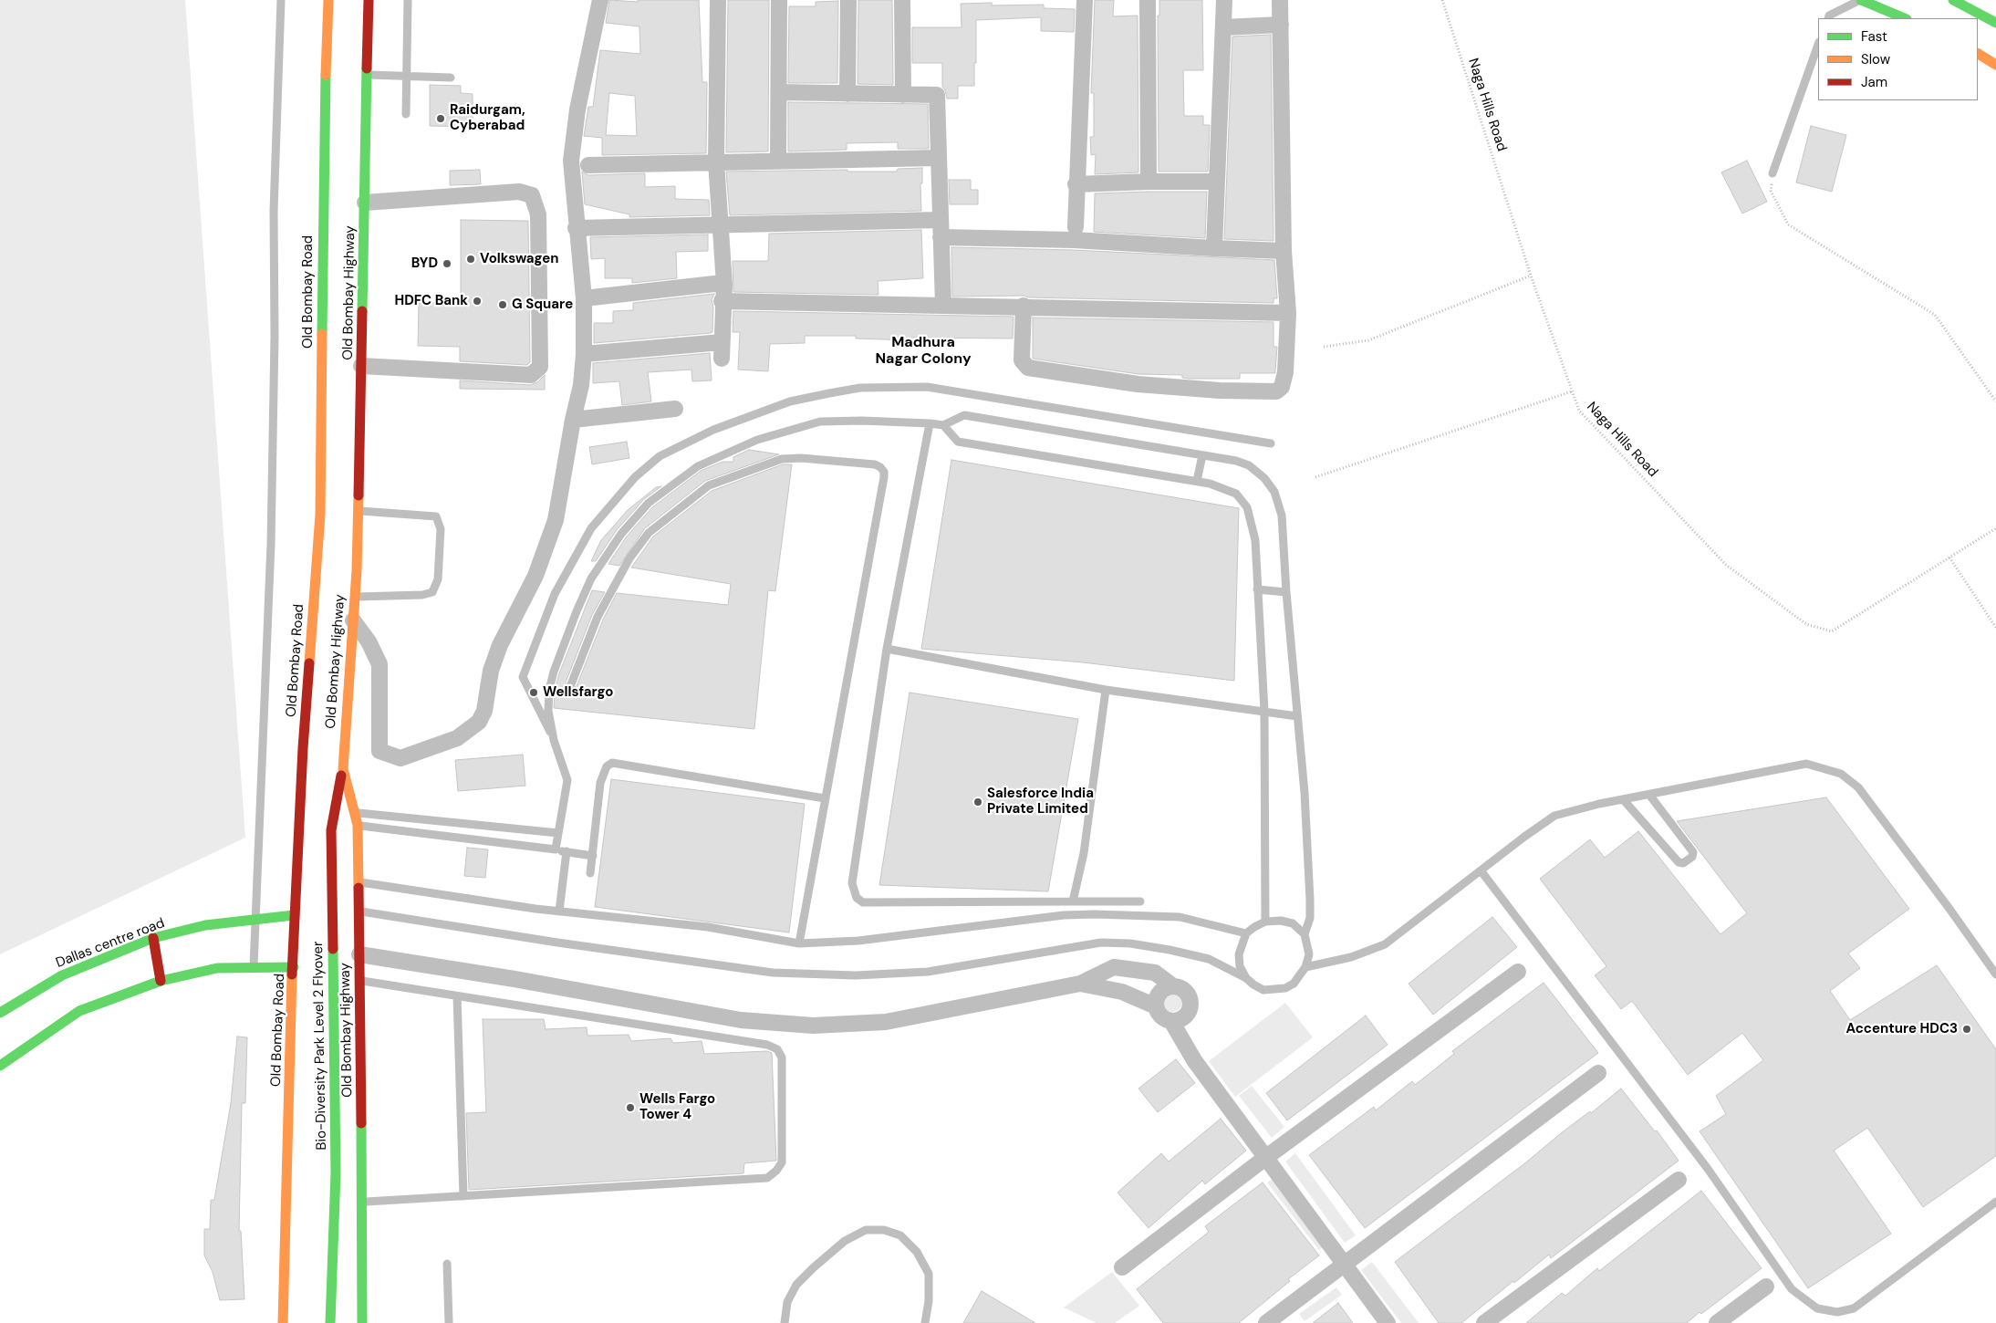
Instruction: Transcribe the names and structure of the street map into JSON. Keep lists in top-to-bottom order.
{
  "streets": {
    "main road": [
      "Old Bombay Road",
      "Old Bombay Highway",
      "Dallas centre road",
      "Bio-Diversity Park Level 2 Flyover"
    ],
    "path": ["Naga Hills Road"]
  },
  "crossings": [
    ["Old Bombay Road", "Dallas centre road"],
    ["Old Bombay Highway", "Bio-Diversity Park Level 2 Flyover"]
  ],
  "districts": ["Madhura Nagar Colony"],
  "places": [
    "Raidurgam, Cyberabad",
    "Volkswagen",
    "BYD",
    "HDFC Bank",
    "G Square",
    "Wellsfargo",
    "Salesforce India Private Limited",
    "Accenture HDC3",
    "Wells Fargo Tower 4"
  ],
  "legend": ["Fast", "Slow", "Jam"]
}
